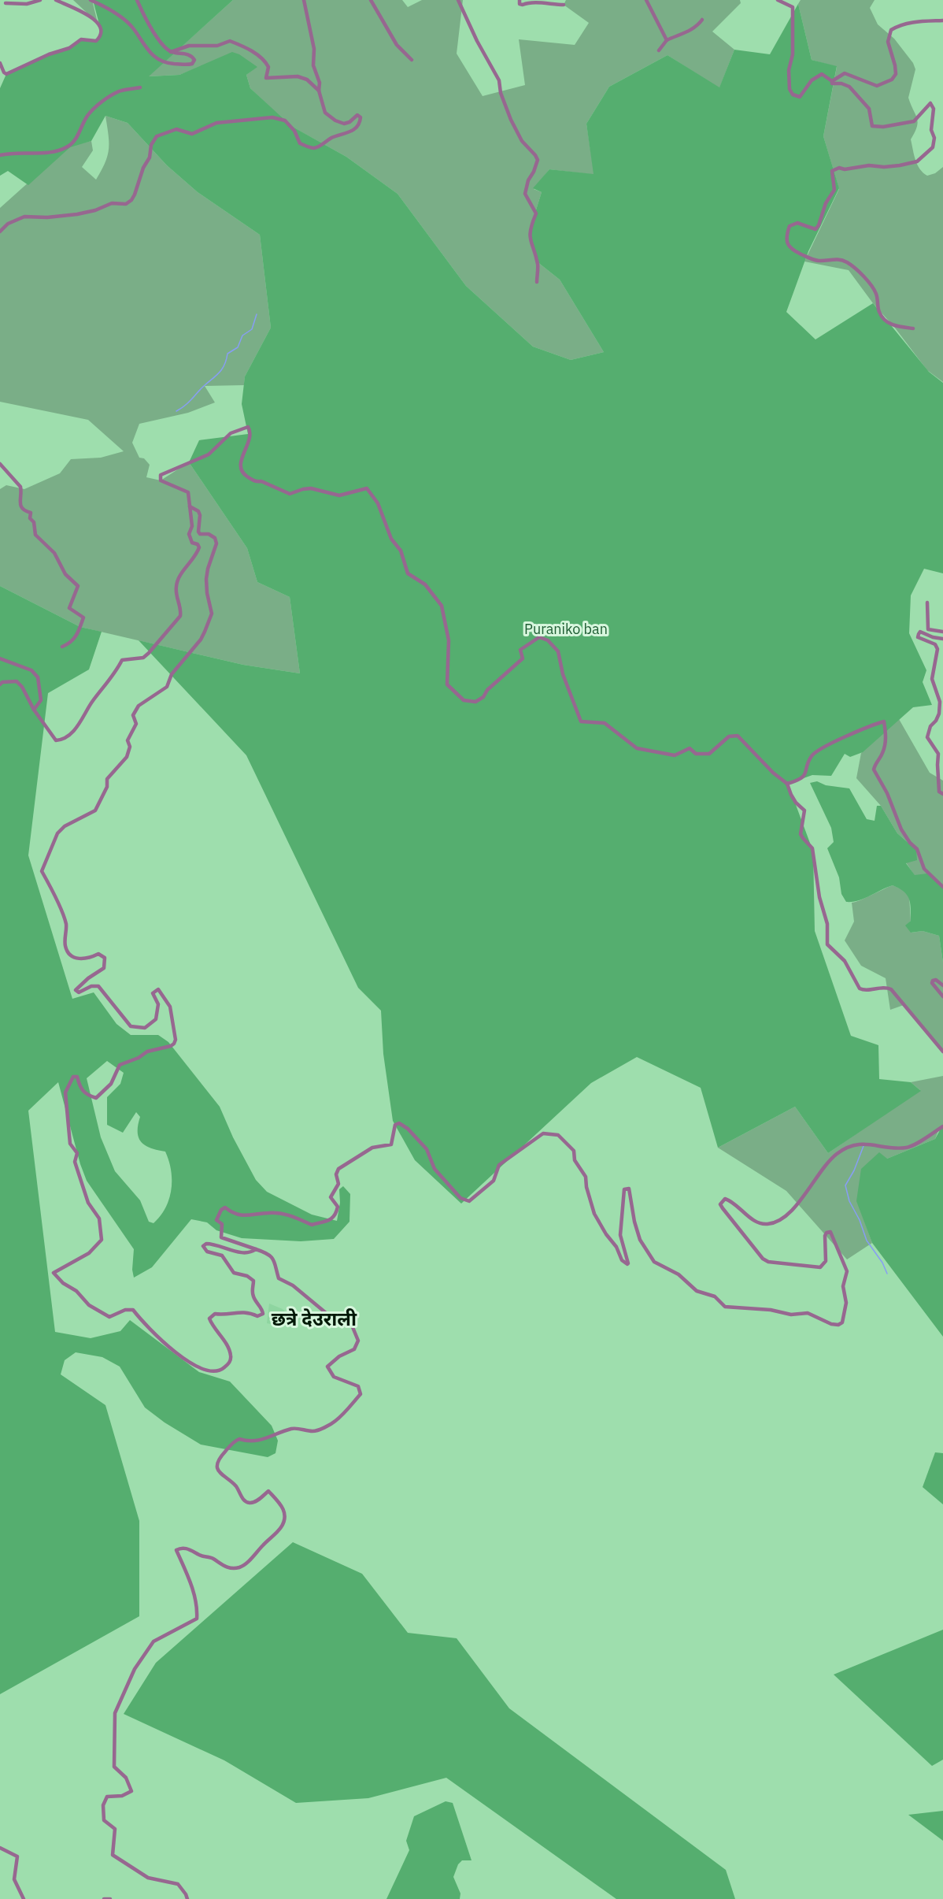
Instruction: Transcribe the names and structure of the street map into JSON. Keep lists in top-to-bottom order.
{
  "districts": ["छत्रे देउराली"],
  "parks": ["Puraniko ban"]
}
